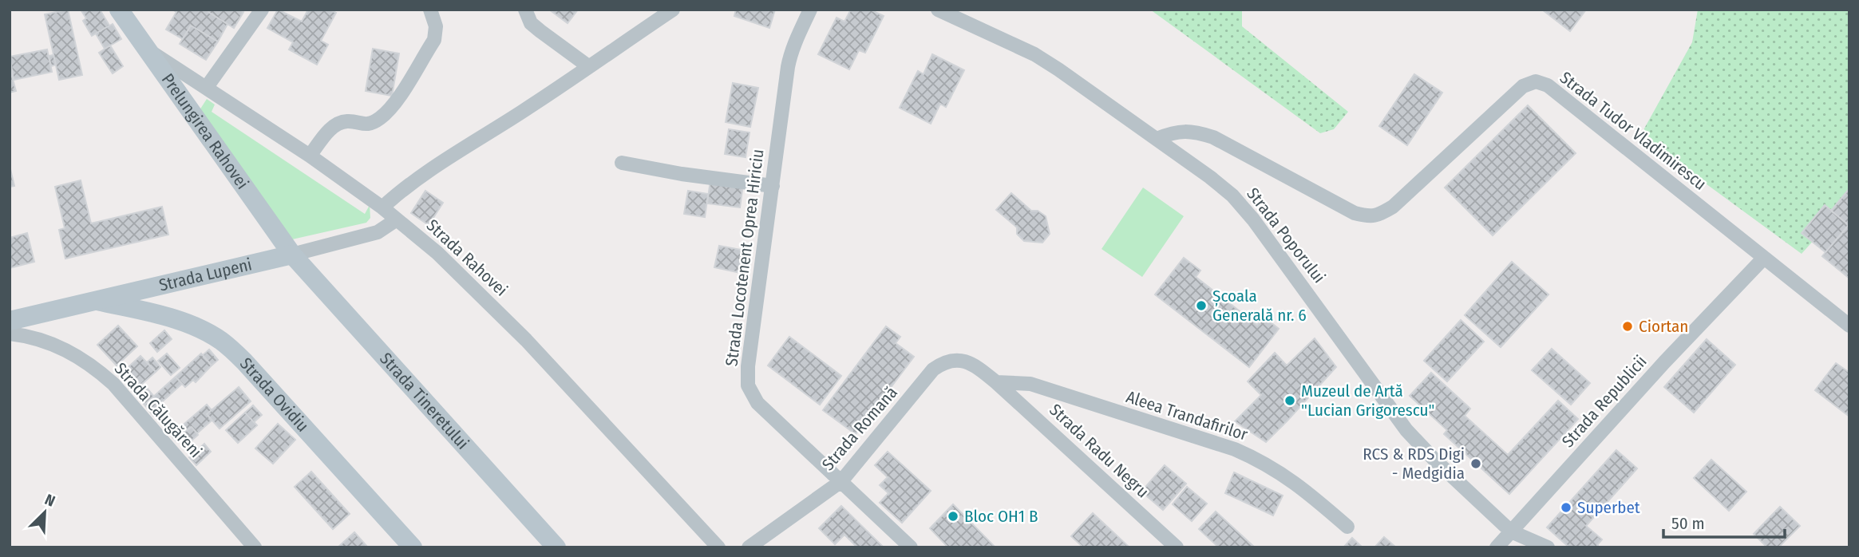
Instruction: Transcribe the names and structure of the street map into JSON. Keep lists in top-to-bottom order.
{
  "streets": {
    "main road": [
      "Prelungirea Rahovei",
      "Strada Lupeni",
      "Strada Ovidiu",
      "Strada Tineretului"
    ],
    "street": [
      "Strada Tudor Vladimirescu",
      "Strada Poporului",
      "Strada Rahovei",
      "Strada Locotenent Oprea Hiriciu",
      "Strada Republicii",
      "Strada Călugăreni",
      "Aleea Trandafirilor",
      "Strada Romană",
      "Strada Radu Negru"
    ]
  },
  "crossings": [
    ["Strada Tudor Vladimirescu", "Strada Poporului"],
    ["Strada Tudor Vladimirescu", "Strada Republicii"],
    ["Prelungirea Rahovei", "Strada Rahovei"],
    ["Prelungirea Rahovei", "Strada Lupeni"],
    ["Prelungirea Rahovei", "Strada Tineretului"],
    ["Strada Poporului", "Strada Republicii"],
    ["Strada Rahovei", "Strada Lupeni"],
    ["Strada Locotenent Oprea Hiriciu", "Strada Romană"],
    ["Strada Lupeni", "Strada Ovidiu"],
    ["Strada Lupeni", "Strada Tineretului"],
    ["Aleea Trandafirilor", "Strada Romană"],
    ["Aleea Trandafirilor", "Strada Radu Negru"],
    ["Strada Romană", "Strada Radu Negru"]
  ],
  "places": [
    "Școala Generală nr. 6",
    "Ciortan",
    "Muzeul de Artă \"Lucian Grigorescu\"",
    "RCS & RDS Digi - Medgidia",
    "Superbet",
    "Bloc OH1 B"
  ],
  "scale_bar": "50 m",
  "north": "top right"
}
